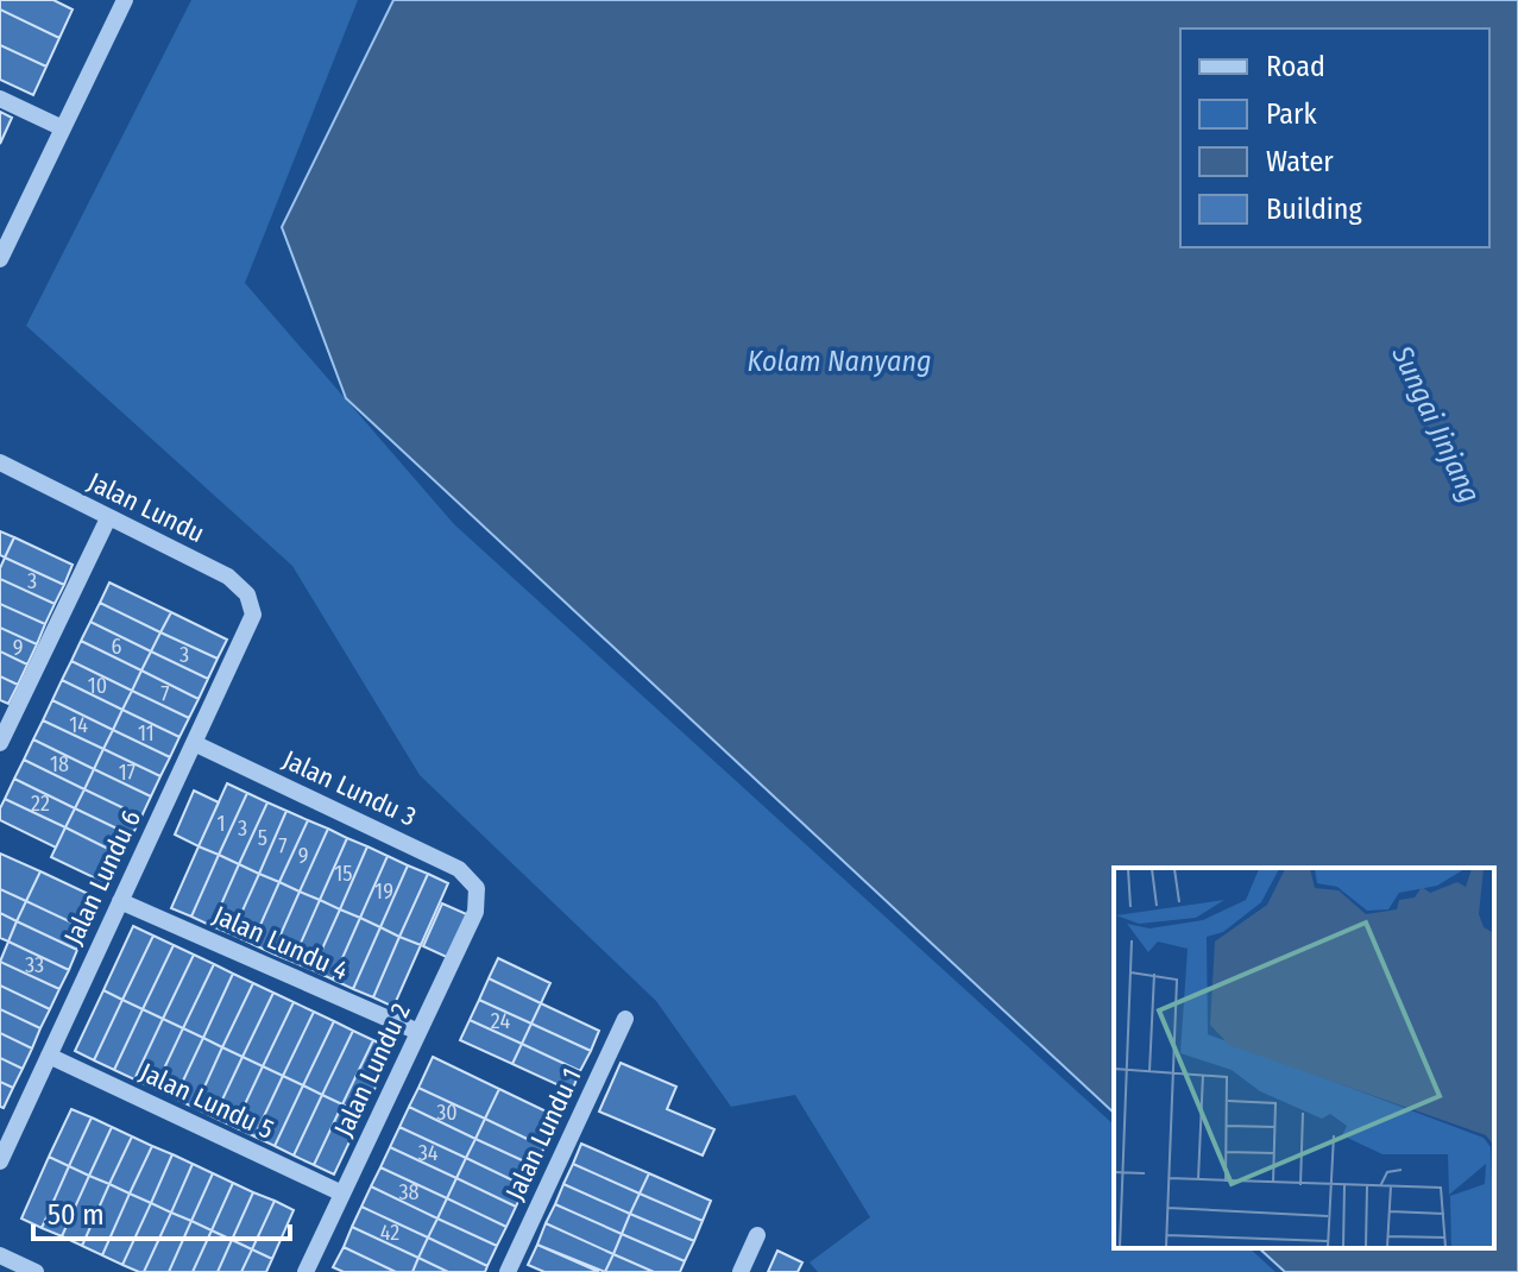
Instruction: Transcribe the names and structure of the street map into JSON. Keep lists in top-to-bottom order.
{
  "streets": {
    "street": [
      "Jalan Lundu",
      "Jalan Lundu 3",
      "Jalan Lundu 6",
      "Jalan Lundu 4",
      "Jalan Lundu 2",
      "Jalan Lundu 5",
      "Jalan Lundu 1"
    ]
  },
  "crossings": [
    ["Jalan Lundu", "Jalan Lundu 6"],
    ["Jalan Lundu 3", "Jalan Lundu 6"],
    ["Jalan Lundu 3", "Jalan Lundu 2"],
    ["Jalan Lundu 6", "Jalan Lundu 4"],
    ["Jalan Lundu 6", "Jalan Lundu 5"],
    ["Jalan Lundu 4", "Jalan Lundu 2"],
    ["Jalan Lundu 2", "Jalan Lundu 5"]
  ],
  "water": ["Kolam Nanyang", "Sungai Jinjang"],
  "house_numbers": [
    "3",
    "6",
    "9",
    "3",
    "10",
    "7",
    "14",
    "11",
    "18",
    "17",
    "22",
    "1",
    "3",
    "5",
    "7",
    "9",
    "15",
    "19",
    "33",
    "24",
    "30",
    "34",
    "38",
    "42"
  ],
  "legend": [
    "Road",
    "Park",
    "Water",
    "Building"
  ],
  "scale_bar": "50 m"
}
